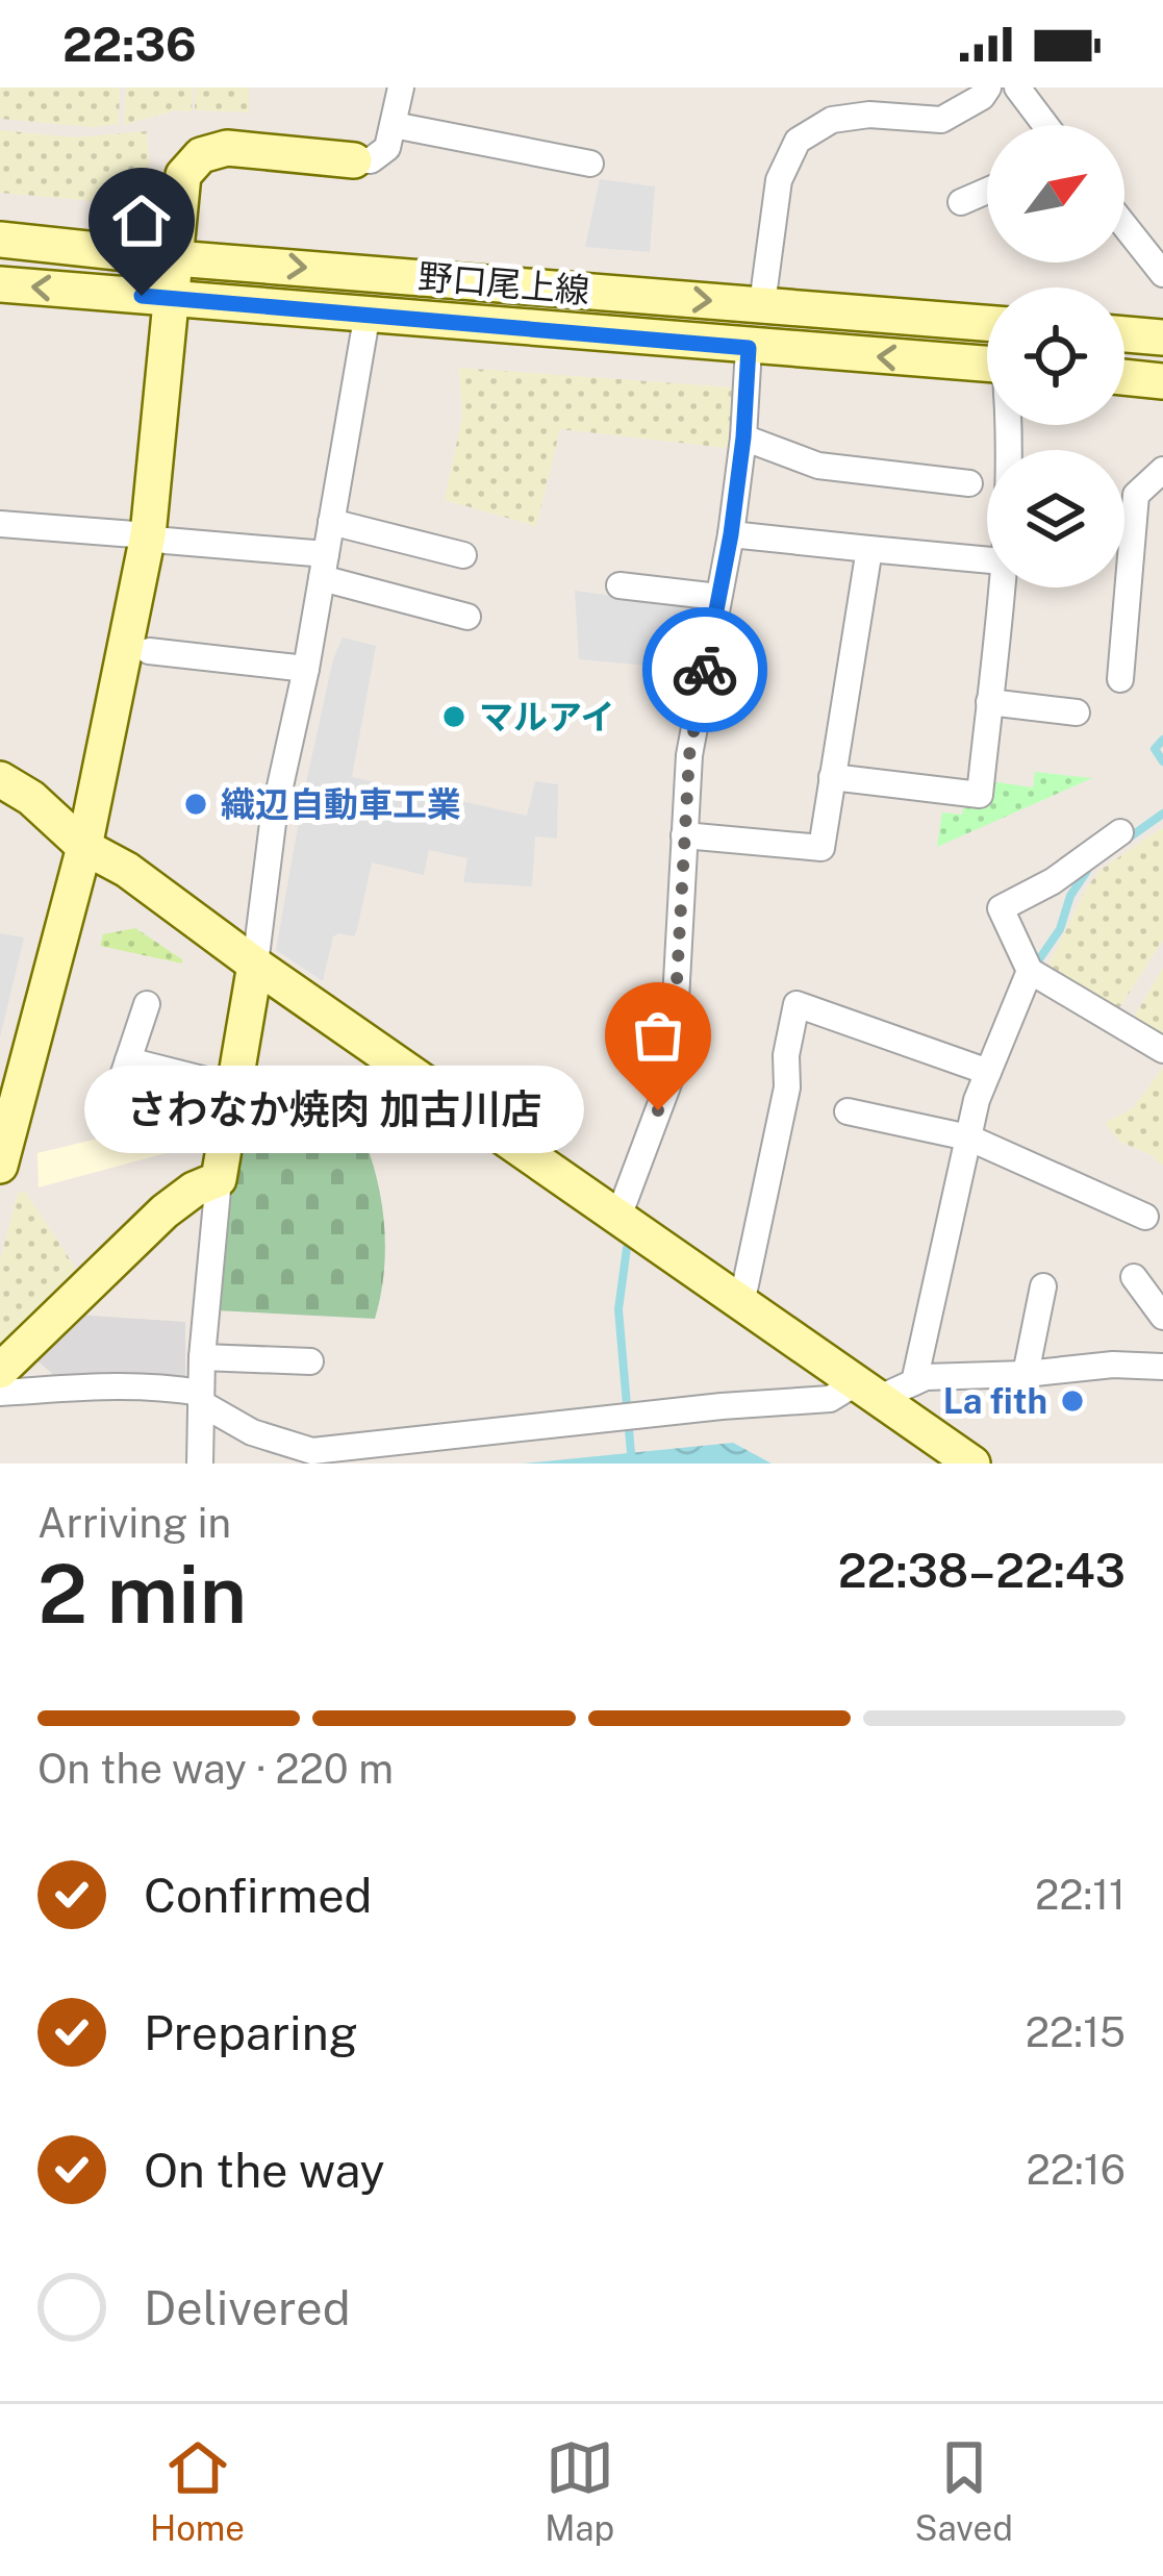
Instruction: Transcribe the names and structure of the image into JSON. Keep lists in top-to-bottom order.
{
  "streets": {
    "street": ["野口尾上線"]
  },
  "places": [
    "マルアイ",
    "織辺自動車工業",
    "さわなか焼肉 加古川店",
    "La fith"
  ],
  "north": "top right",
  "page": {
    "status": "22:36",
    "bubble": "さわなか焼肉 加古川店",
    "heading": ["2 min", "Arriving in", "22:38–22:43"],
    "bar": "On the way · 220 m",
    "list": [
      ["Confirmed", "22:11"],
      ["Preparing", "22:15"],
      ["On the way", "22:16"],
      "Delivered"
    ],
    "tabs": ["Home", "Map", "Saved"]
  }
}
